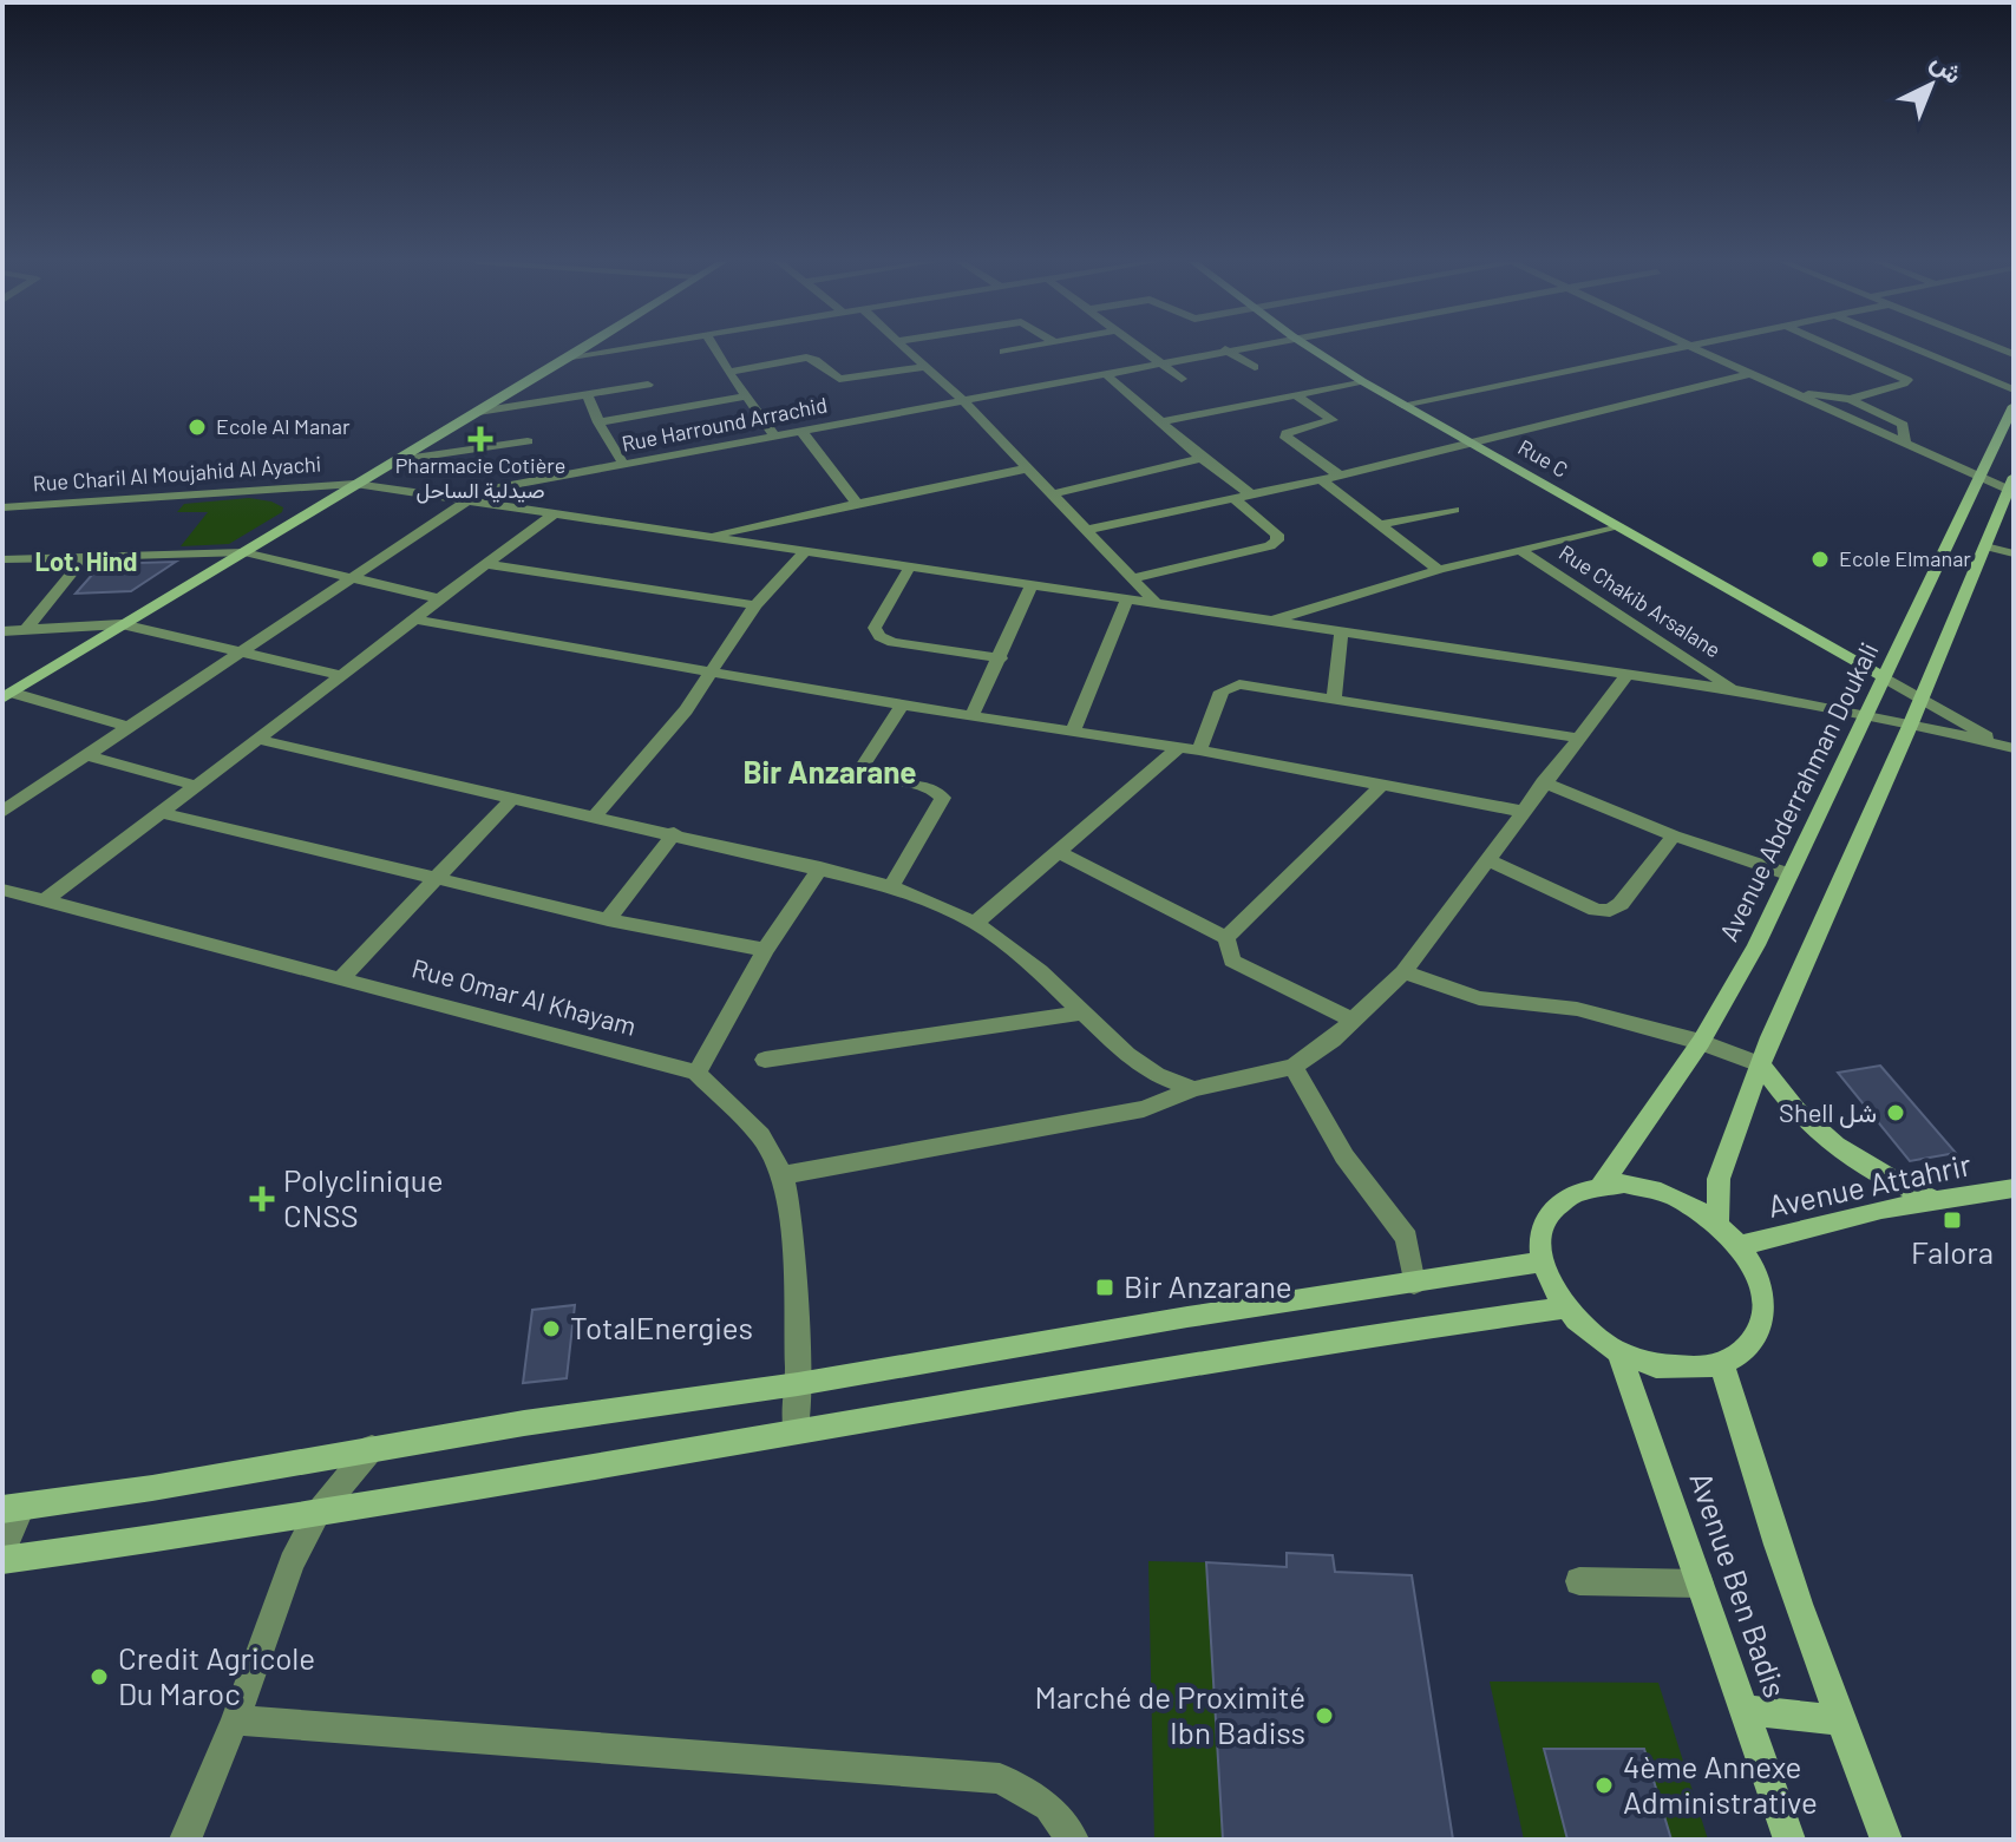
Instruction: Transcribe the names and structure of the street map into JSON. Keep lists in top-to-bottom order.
{
  "streets": {
    "main road": [
      "Rue C",
      "Avenue Abderrahman Doukali",
      "Avenue Attahrir",
      "Avenue Ben Badis"
    ],
    "street": [
      "Rue Harround Arrachid",
      "Rue Charil Al Moujahid Al Ayachi",
      "Rue Chakib Arsalane",
      "Rue Omar Al Khayam"
    ]
  },
  "crossings": [
    ["Rue Harround Arrachid", "Rue Charil Al Moujahid Al Ayachi"],
    ["Rue C", "Avenue Abderrahman Doukali"],
    ["Rue Charil Al Moujahid Al Ayachi", "Rue Chakib Arsalane"],
    ["Rue Charil Al Moujahid Al Ayachi", "Avenue Abderrahman Doukali"],
    ["Avenue Abderrahman Doukali", "Avenue Attahrir"],
    ["Avenue Abderrahman Doukali", "Avenue Ben Badis"],
    ["Avenue Attahrir", "Avenue Ben Badis"]
  ],
  "districts": ["Lot. Hind", "Bir Anzarane"],
  "places": {
    "other": [
      "Ecole Al Manar",
      "Ecole Elmanar",
      "Shell شل",
      "TotalEnergies",
      "Credit Agricole Du Maroc",
      "Marché de Proximité Ibn Badiss",
      "4ème Annexe Administrative"
    ],
    "health": ["Pharmacie Cotière صيدلية الساحل", "Polyclinique CNSS"],
    "transit": ["Falora", "Bir Anzarane"]
  },
  "north": "top right"
}
